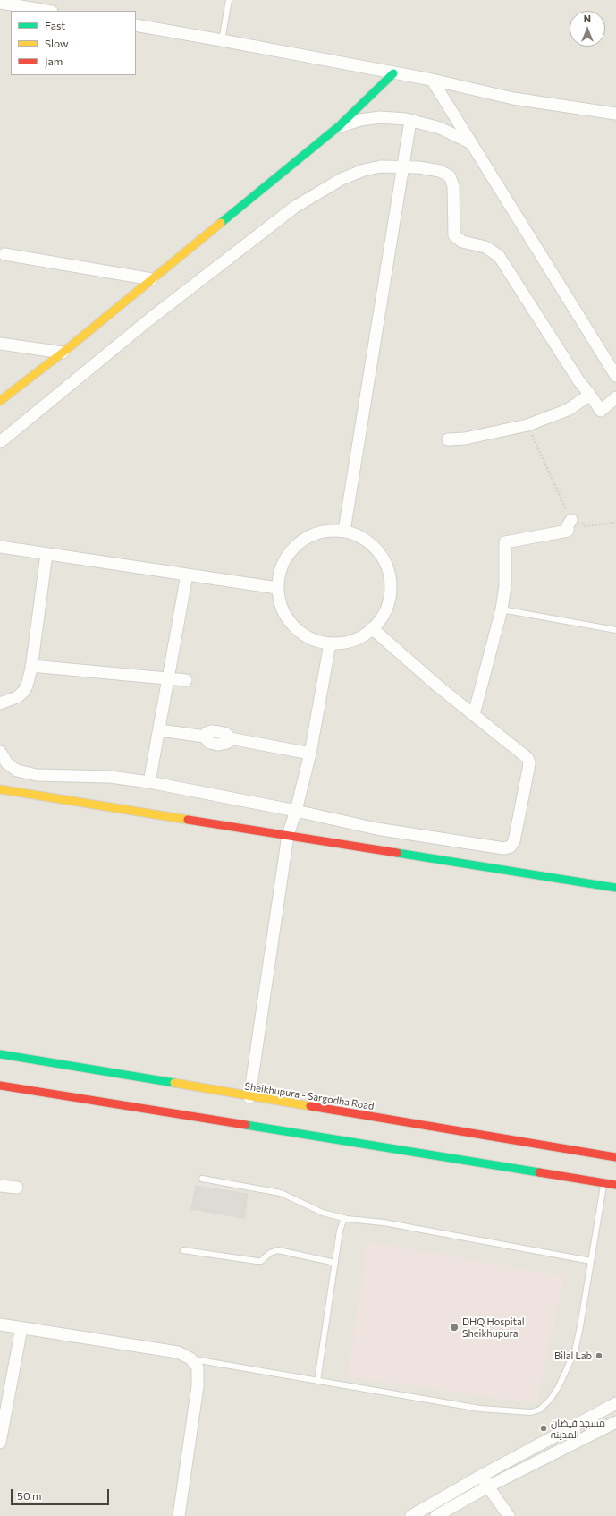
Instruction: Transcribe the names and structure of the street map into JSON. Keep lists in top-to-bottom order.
{
  "streets": {
    "main road": ["Sheikhupura - Sargodha Road"]
  },
  "places": ["DHQ Hospital Sheikhupura", "Bilal Lab", "مسجد فیضان المدینہ"],
  "legend": ["Fast", "Slow", "Jam"],
  "scale_bar": "50 m",
  "north": "top"
}
